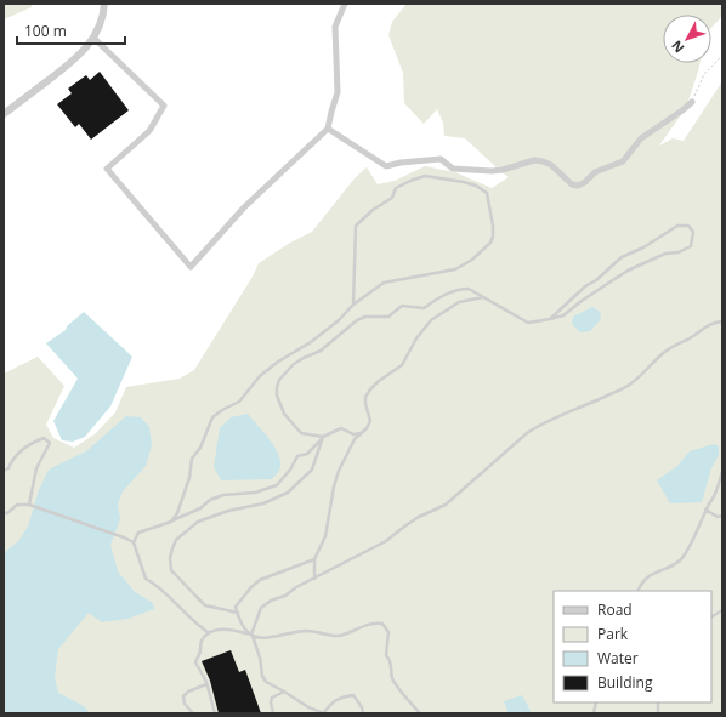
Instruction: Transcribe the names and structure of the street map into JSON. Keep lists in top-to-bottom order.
{
  "legend": [
    "Road",
    "Park",
    "Water",
    "Building"
  ],
  "scale_bar": "100 m",
  "north": "bottom left"
}
